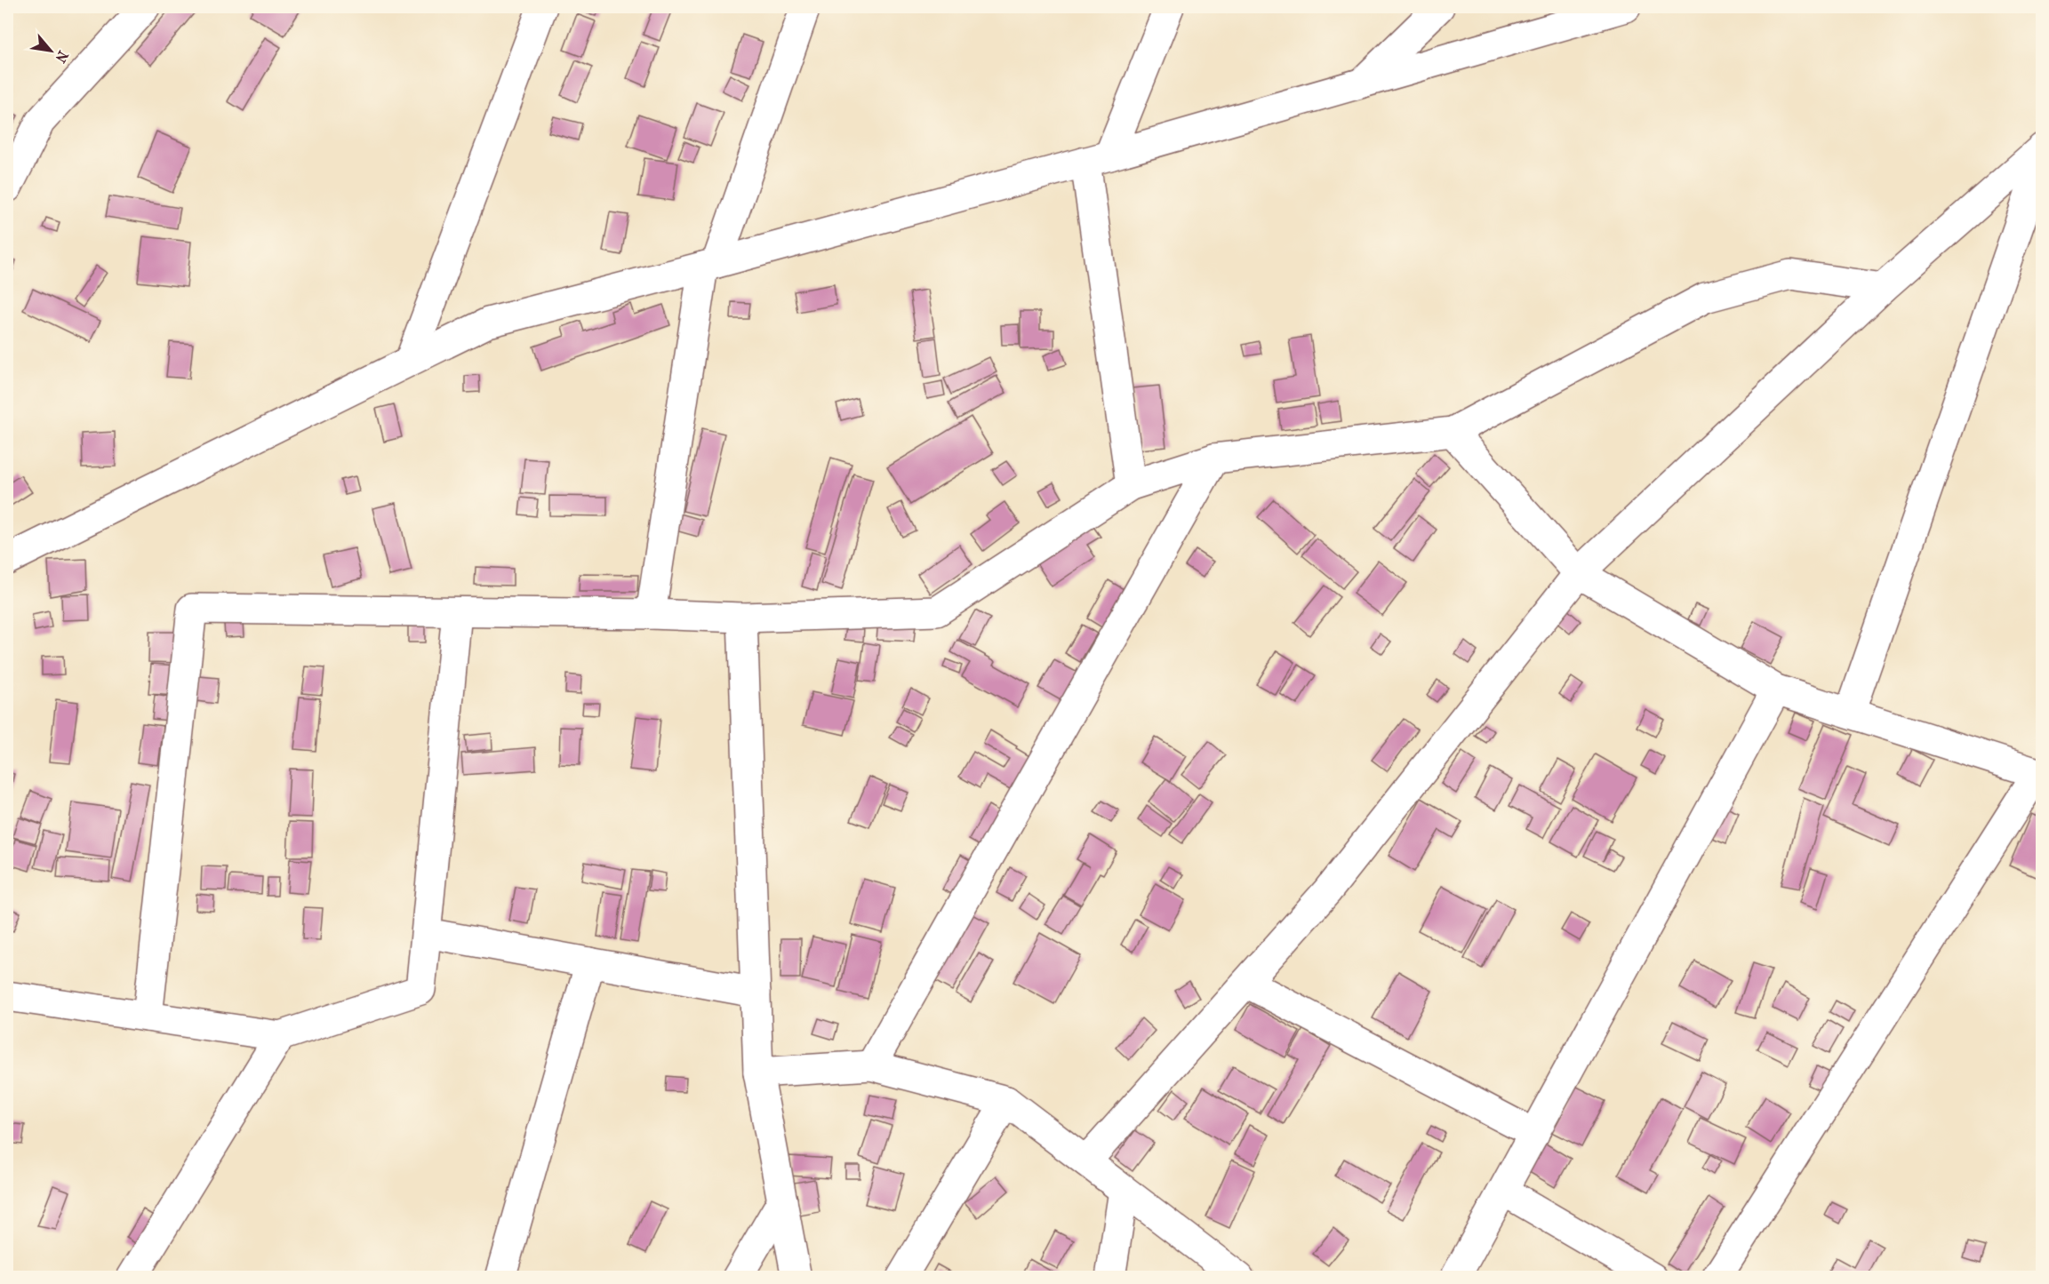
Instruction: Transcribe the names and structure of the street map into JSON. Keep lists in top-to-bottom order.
{
  "north": "bottom right"
}
